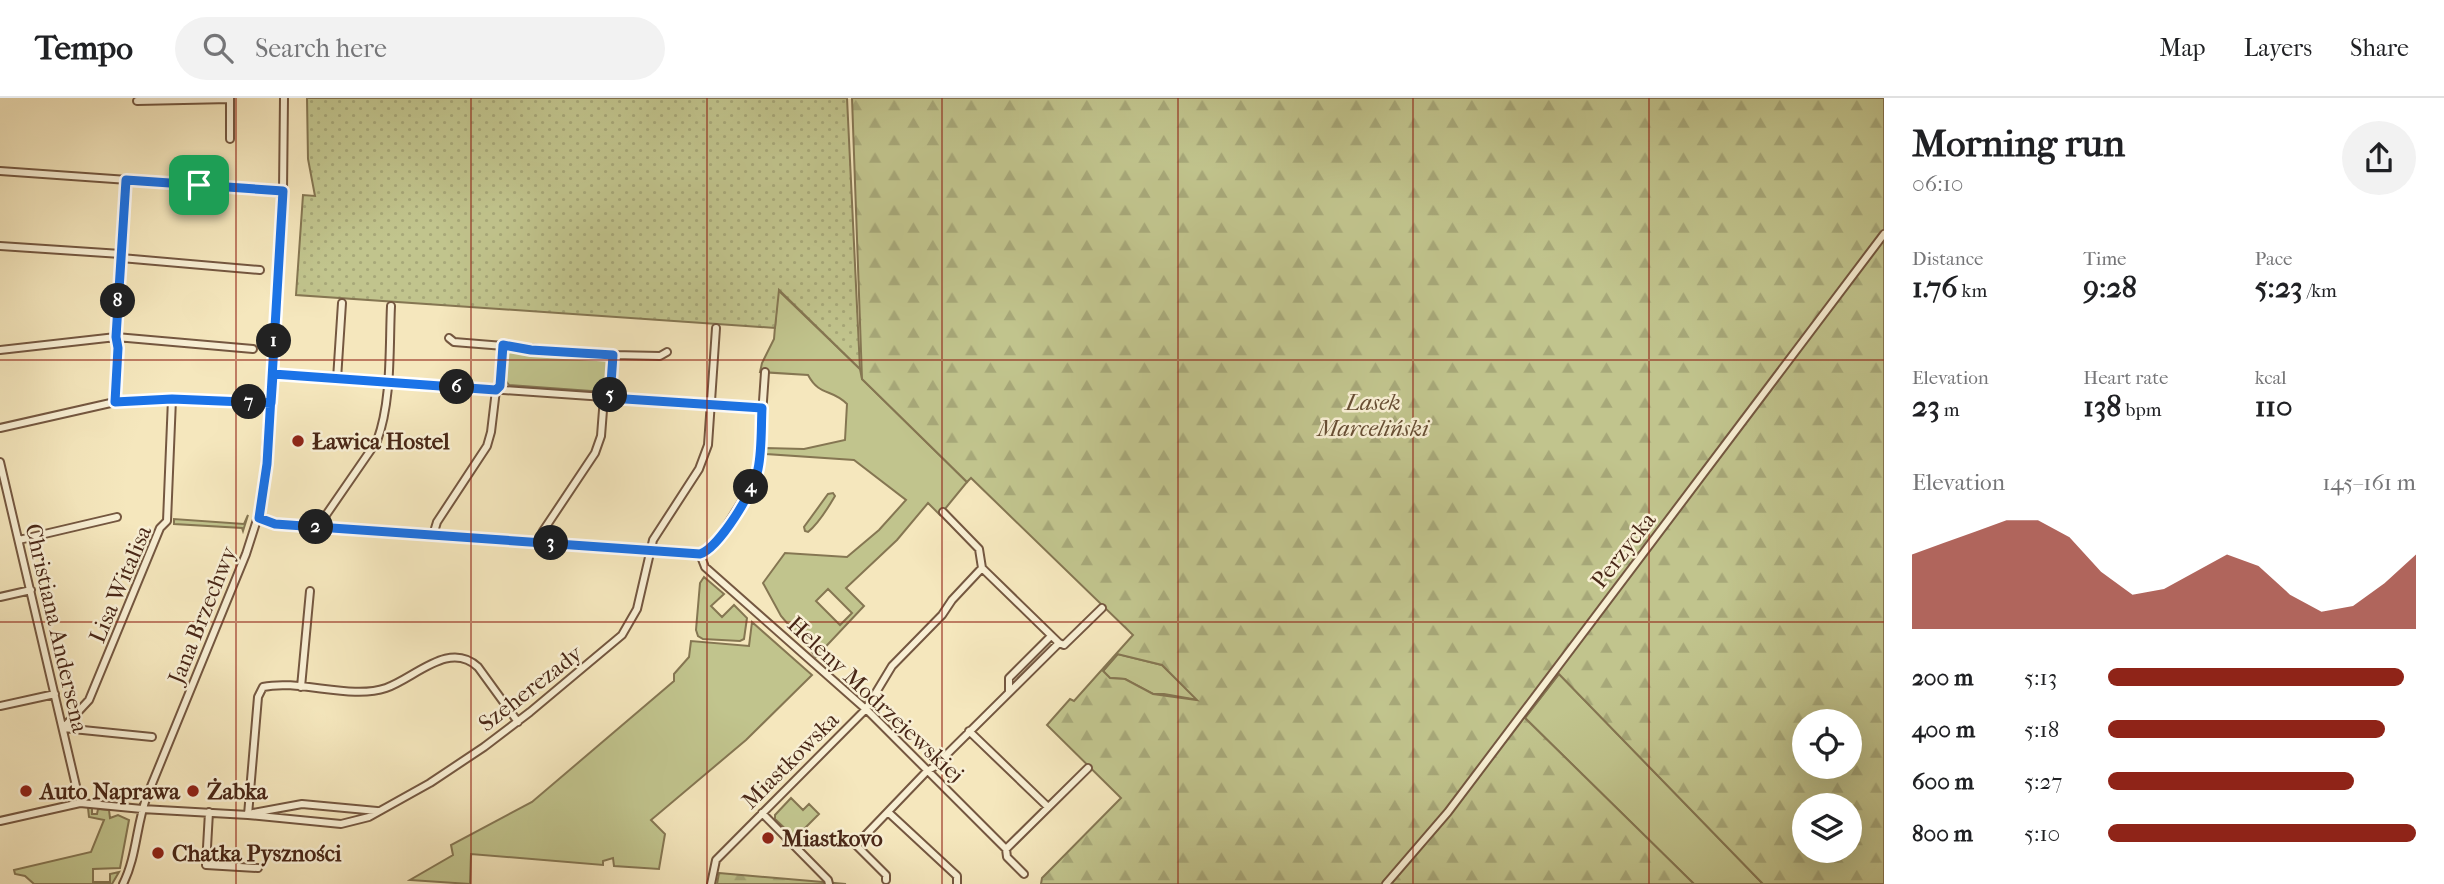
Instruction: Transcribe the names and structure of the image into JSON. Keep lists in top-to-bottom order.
{
  "streets": {
    "street": [
      "Perzycka",
      "Lisa Witalisa",
      "Jana Brzechwy",
      "Christiana Andersena",
      "Szeherezady",
      "Heleny Modrzejewskiej",
      "Miastkowska"
    ]
  },
  "crossings": [
    ["Lisa Witalisa", "Christiana Andersena"],
    ["Jana Brzechwy", "Szeherezady"],
    ["Christiana Andersena", "Szeherezady"],
    ["Heleny Modrzejewskiej", "Miastkowska"]
  ],
  "parks": ["Lasek Marceliński"],
  "places": [
    "Ławica Hostel",
    "Auto Naprawa",
    "Żabka",
    "Miastkovo",
    "Chatka Pyszności"
  ],
  "page": {
    "header": "Tempo",
    "search": "Search here",
    "nav": ["Map", "Layers", "Share"],
    "heading": ["Morning run", "06:10"],
    "stats": [
      ["Distance", "1.76 km"],
      ["Time", "9:28"],
      ["Pace", "5:23 /km"],
      ["Elevation", "23 m"],
      ["Heart rate", "138 bpm"],
      ["kcal", "110"]
    ],
    "pins": [
      "8",
      "1",
      "6",
      "5",
      "7",
      "4",
      "2",
      "3"
    ],
    "chart": ["Elevation", "145–161 m"],
    "list": [
      {
        "name": "200 m",
        "note": "5:13"
      },
      {
        "name": "400 m",
        "note": "5:18"
      },
      {
        "name": "600 m",
        "note": "5:27"
      },
      {
        "name": "800 m",
        "note": "5:10"
      }
    ]
  }
}
